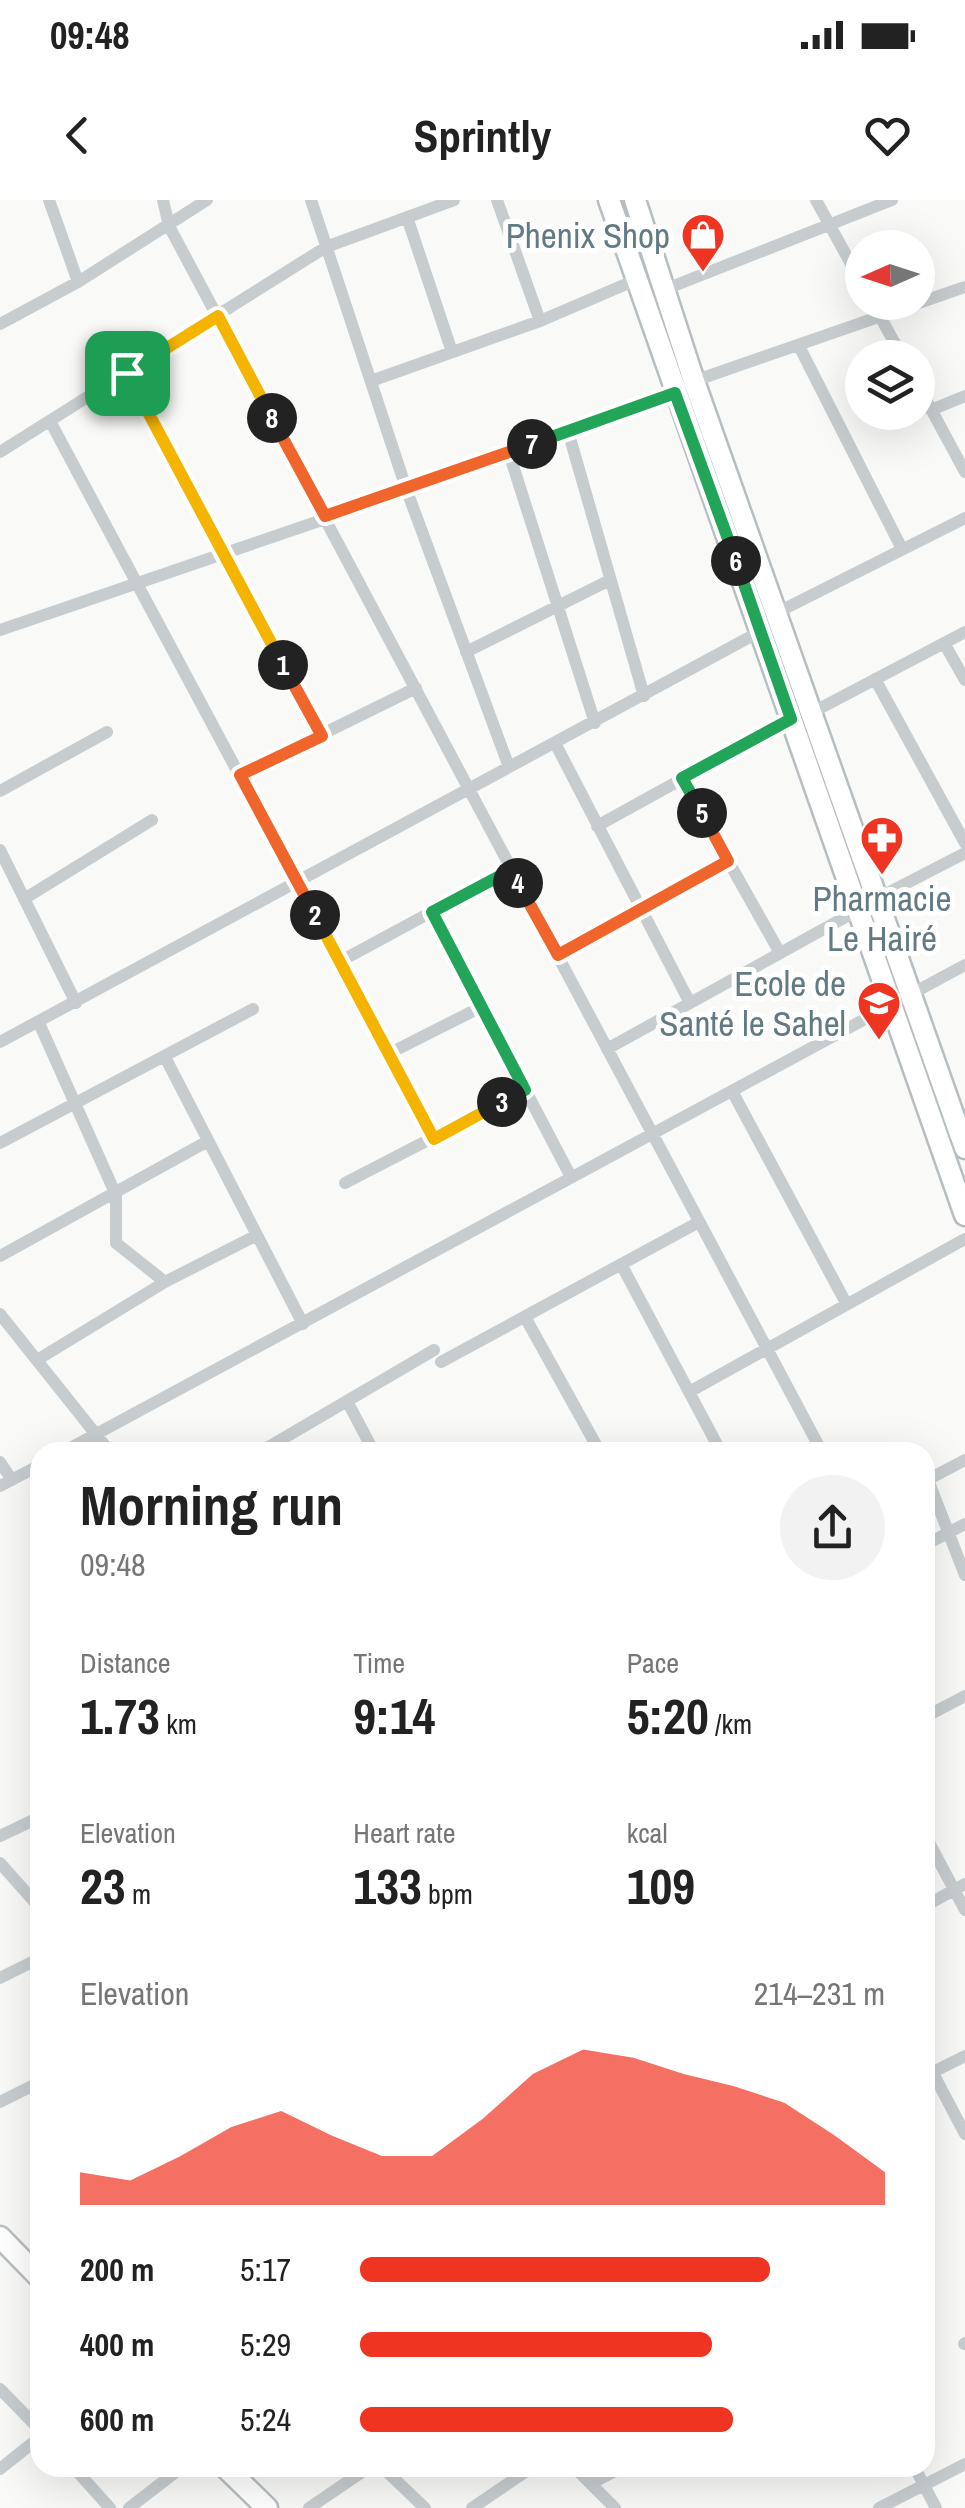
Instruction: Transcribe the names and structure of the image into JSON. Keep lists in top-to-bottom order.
{
  "places": {
    "shop": ["Phenix Shop"],
    "pharmacy": ["Pharmacie Le Hairé"],
    "school or university": ["Ecole de Santé le Sahel"]
  },
  "north": "left",
  "page": {
    "status": "09:48",
    "header": "Sprintly",
    "pins": [
      "8",
      "7",
      "6",
      "1",
      "5",
      "4",
      "2",
      "3"
    ],
    "heading": ["Morning run", "09:48"],
    "stats": [
      ["Distance", "1.73 km"],
      ["Time", "9:14"],
      ["Pace", "5:20 /km"],
      ["Elevation", "23 m"],
      ["Heart rate", "133 bpm"],
      ["kcal", "109"]
    ],
    "chart": ["Elevation", "214–231 m"],
    "list": [
      {
        "name": "200 m",
        "note": "5:17"
      },
      {
        "name": "400 m",
        "note": "5:29"
      },
      {
        "name": "600 m",
        "note": "5:24"
      }
    ]
  }
}
